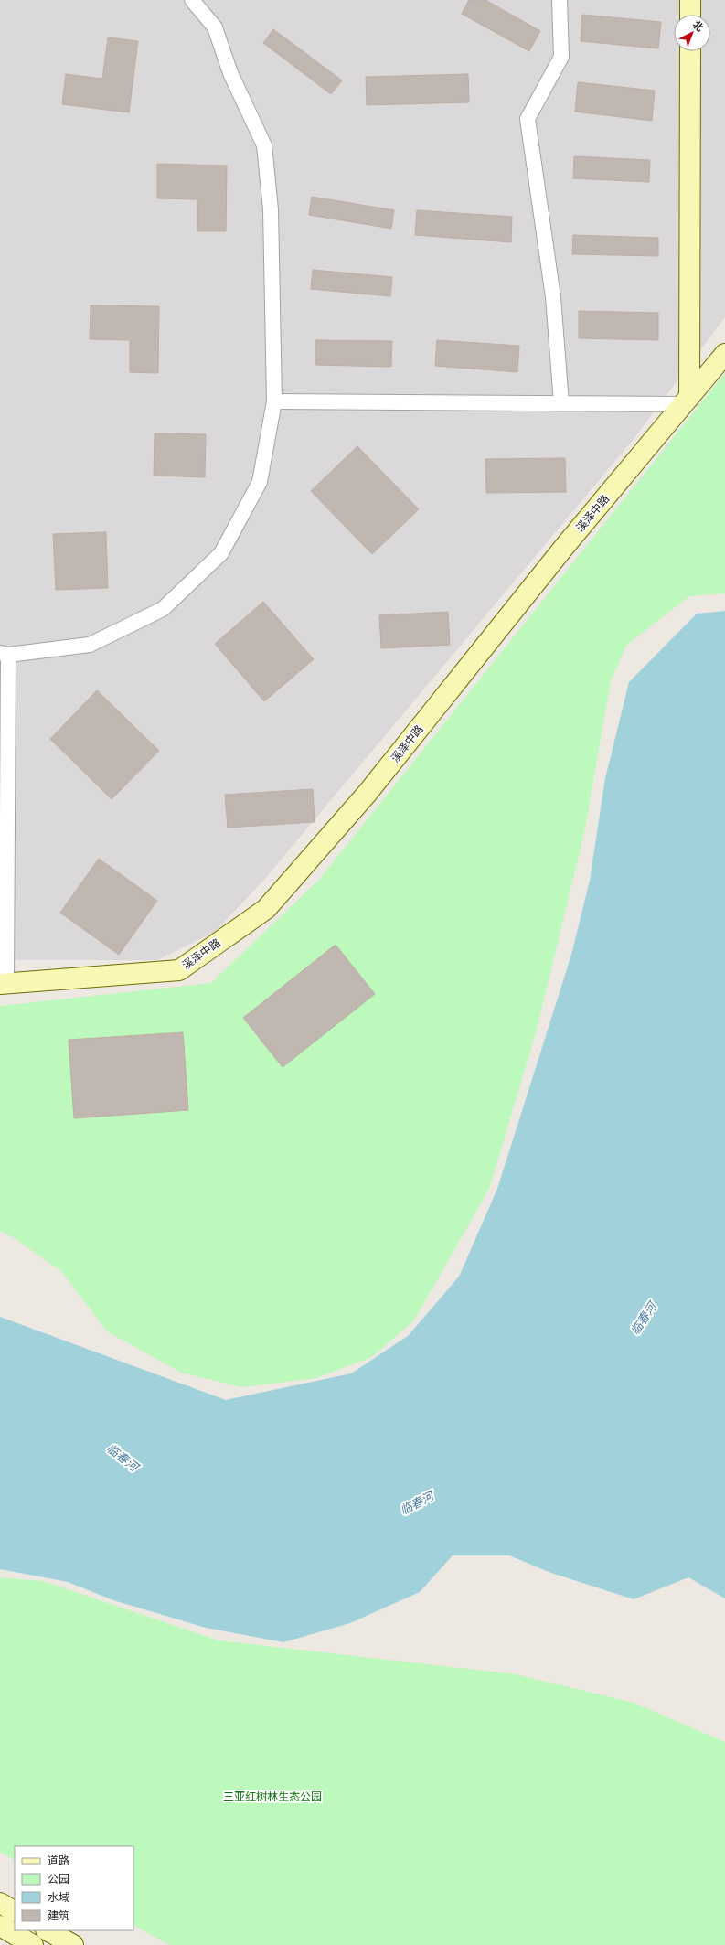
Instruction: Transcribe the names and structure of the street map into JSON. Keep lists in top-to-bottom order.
{
  "streets": {
    "street": ["溪泽中路"]
  },
  "water": ["临春河"],
  "parks": ["三亚红树林生态公园"],
  "legend": [
    "道路",
    "公园",
    "水域",
    "建筑"
  ],
  "north": "top right"
}
